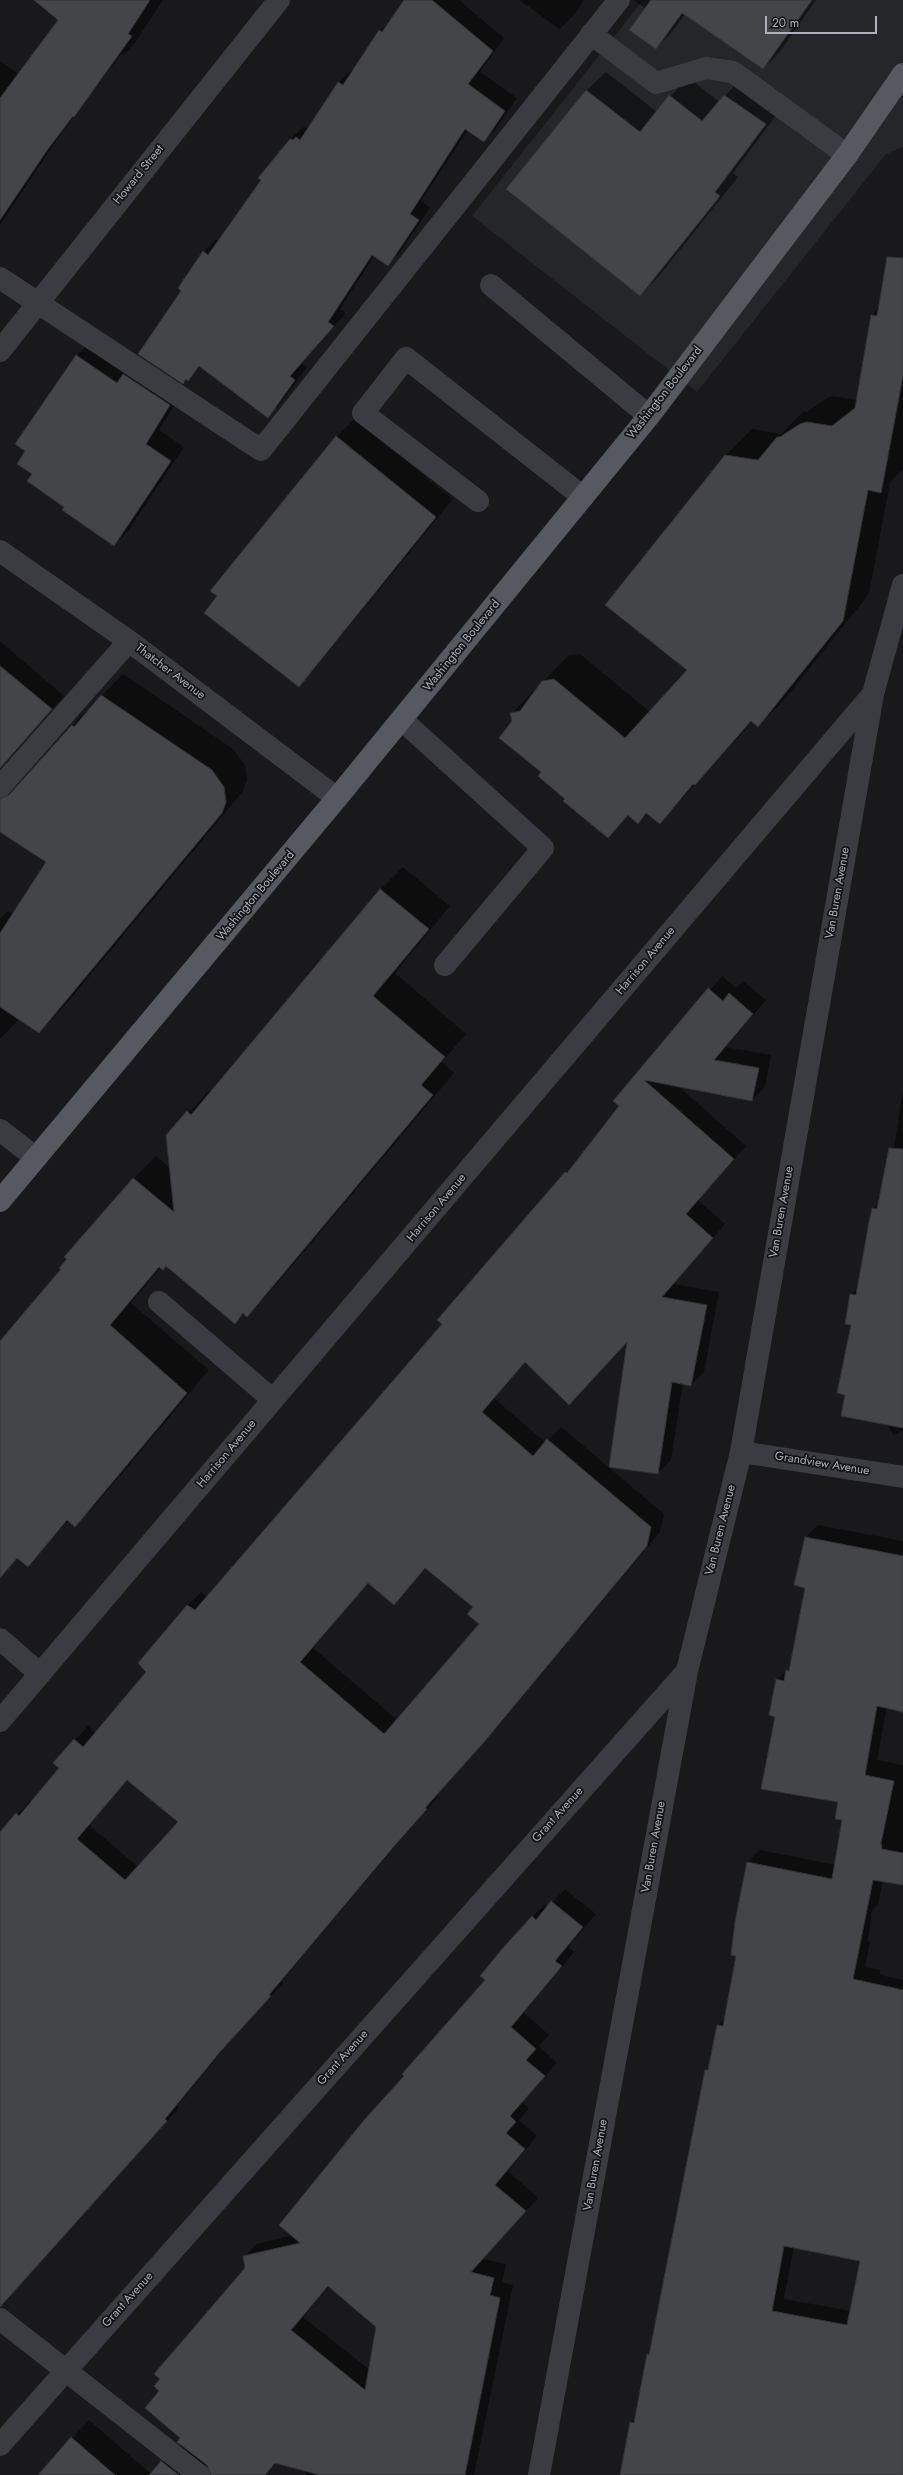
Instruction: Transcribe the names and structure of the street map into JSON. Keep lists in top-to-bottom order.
{
  "streets": {
    "main road": ["Washington Boulevard"],
    "street": [
      "Howard Street",
      "Thatcher Avenue",
      "Van Buren Avenue",
      "Harrison Avenue",
      "Grandview Avenue",
      "Grant Avenue"
    ]
  },
  "crossings": [
    ["Washington Boulevard", "Thatcher Avenue"],
    ["Van Buren Avenue", "Harrison Avenue"],
    ["Van Buren Avenue", "Grandview Avenue"],
    ["Van Buren Avenue", "Grant Avenue"]
  ],
  "scale_bar": "20 m"
}
